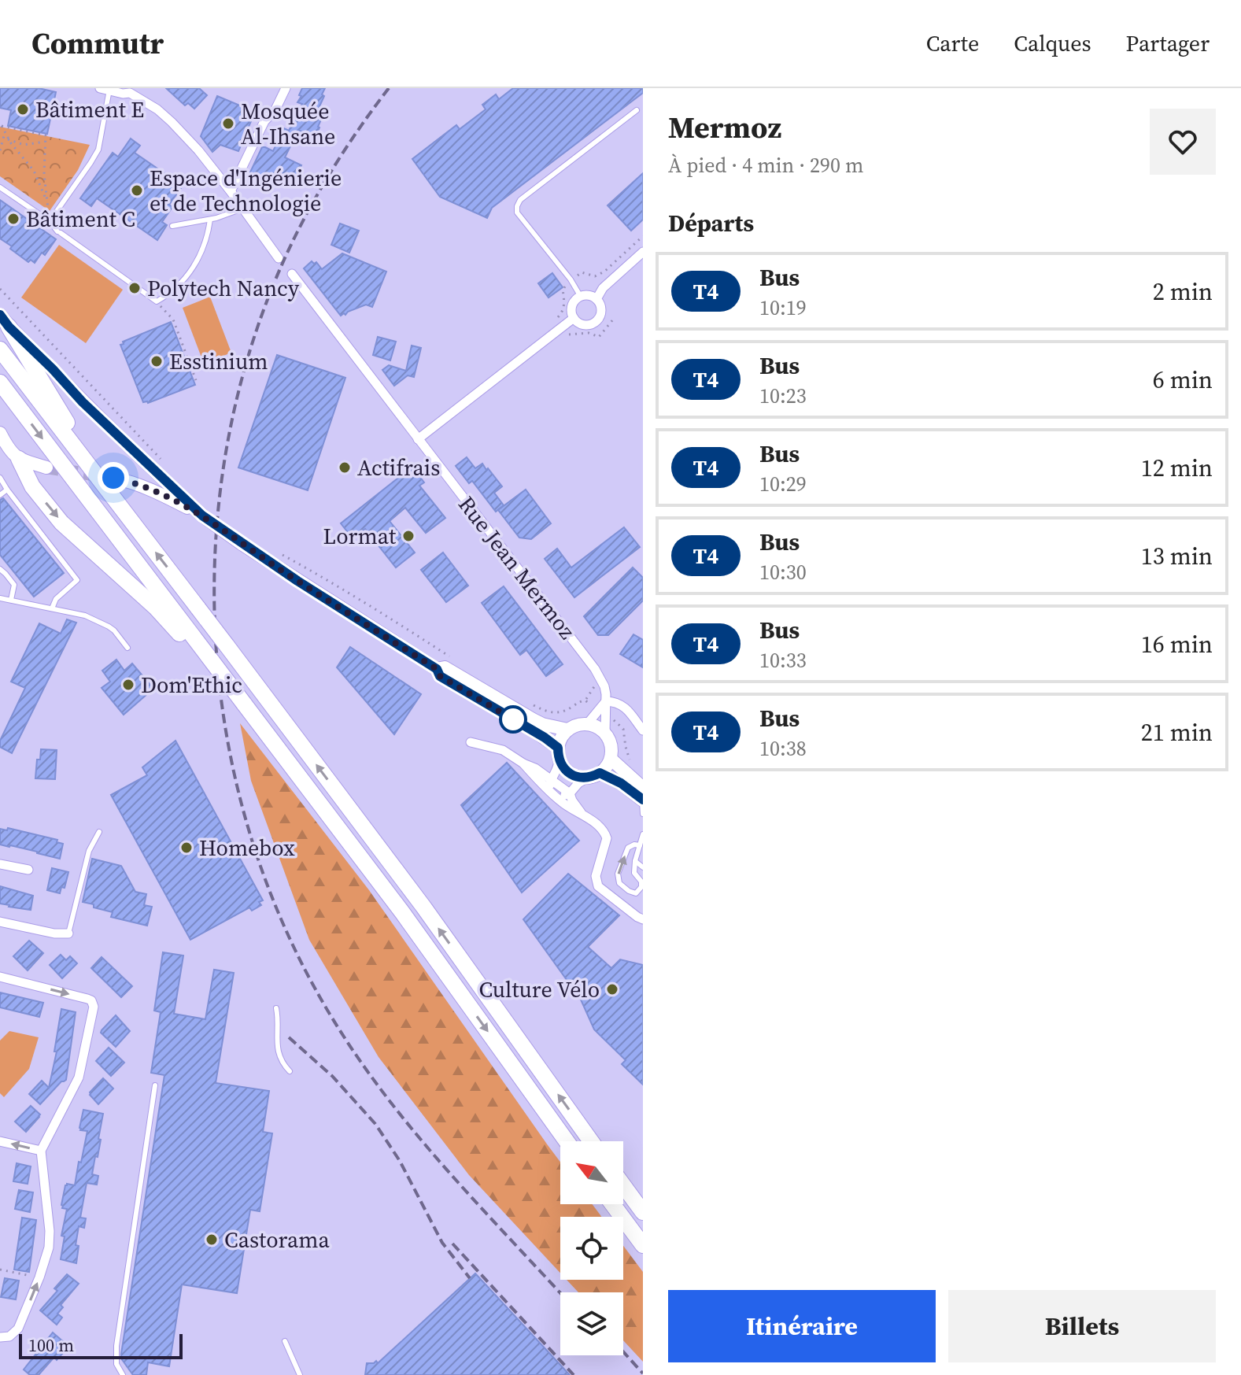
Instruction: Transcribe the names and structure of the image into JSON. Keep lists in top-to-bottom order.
{
  "streets": {
    "street": ["Rue Jean Mermoz"]
  },
  "places": [
    "Bâtiment E",
    "Mosquée Al-Ihsane",
    "Espace d'Ingénierie et de Technologie",
    "Bâtiment C",
    "Polytech Nancy",
    "Esstinium",
    "Actifrais",
    "Lormat",
    "Dom'Ethic",
    "Homebox",
    "Culture Vélo",
    "Castorama"
  ],
  "lines": ["bus line T4"],
  "scale_bar": "100 m",
  "north": "top left",
  "page": {
    "header": "Commutr",
    "nav": ["Carte", "Calques", "Partager"],
    "heading": [
      ["Mermoz", "À pied · 4 min · 290 m"],
      "Départs"
    ],
    "list": [
      {
        "mark": "T4",
        "name": "Bus",
        "note": "10:19",
        "value": "2 min"
      },
      {
        "mark": "T4",
        "name": "Bus",
        "note": "10:23",
        "value": "6 min"
      },
      {
        "mark": "T4",
        "name": "Bus",
        "note": "10:29",
        "value": "12 min"
      },
      {
        "mark": "T4",
        "name": "Bus",
        "note": "10:30",
        "value": "13 min"
      },
      {
        "mark": "T4",
        "name": "Bus",
        "note": "10:33",
        "value": "16 min"
      },
      {
        "mark": "T4",
        "name": "Bus",
        "note": "10:38",
        "value": "21 min"
      }
    ],
    "buttons": ["Itinéraire", "Billets"],
    "scale": "100 m"
  }
}
